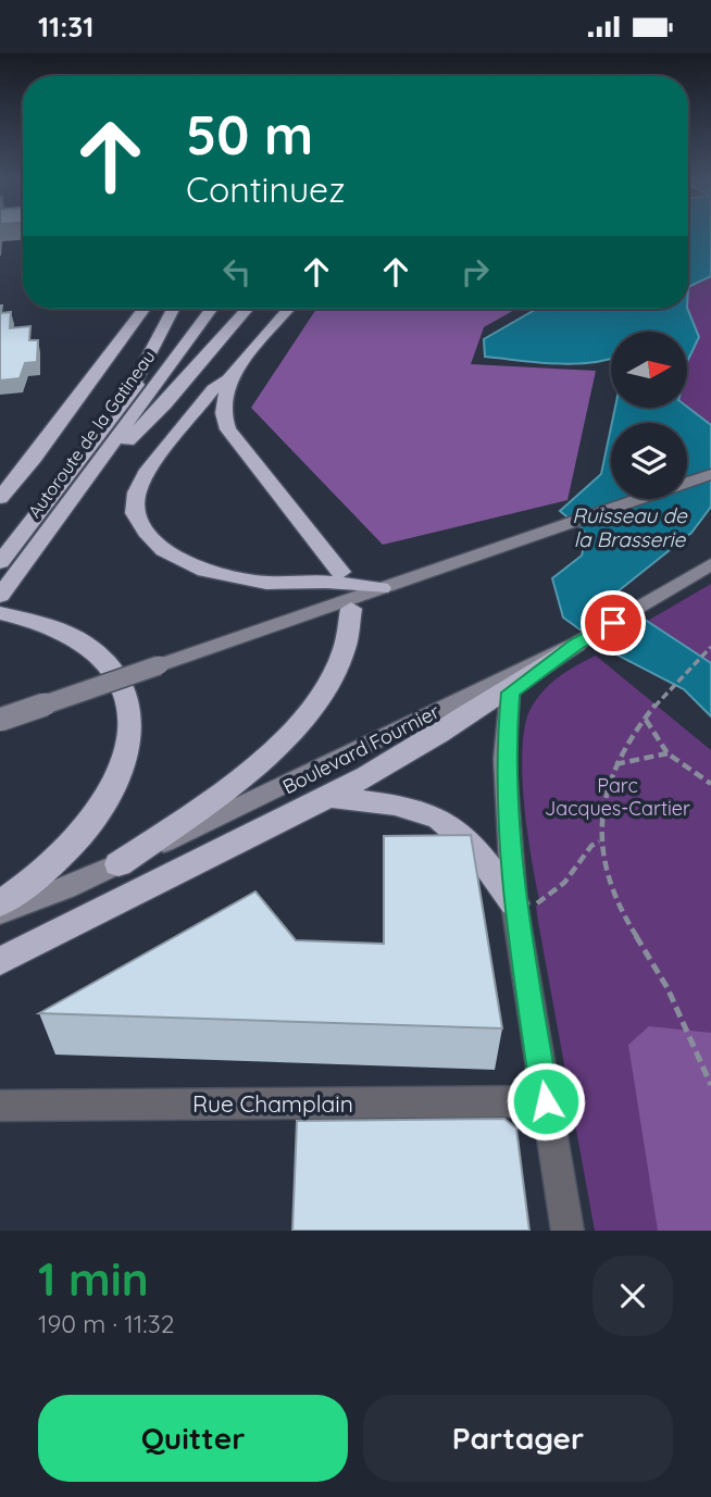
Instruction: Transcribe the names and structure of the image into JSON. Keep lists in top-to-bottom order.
{
  "streets": {
    "highway": ["Autoroute de la Gatineau"],
    "main road": ["Boulevard Fournier"],
    "street": ["Rue Champlain"]
  },
  "water": ["Ruisseau de la Brasserie"],
  "parks": ["Parc Jacques-Cartier"],
  "north": "right",
  "page": {
    "status": "11:31",
    "turn": ["50 m", "Continuez"],
    "heading": ["1 min", "190 m · 11:32"],
    "buttons": ["Quitter", "Partager"]
  }
}
